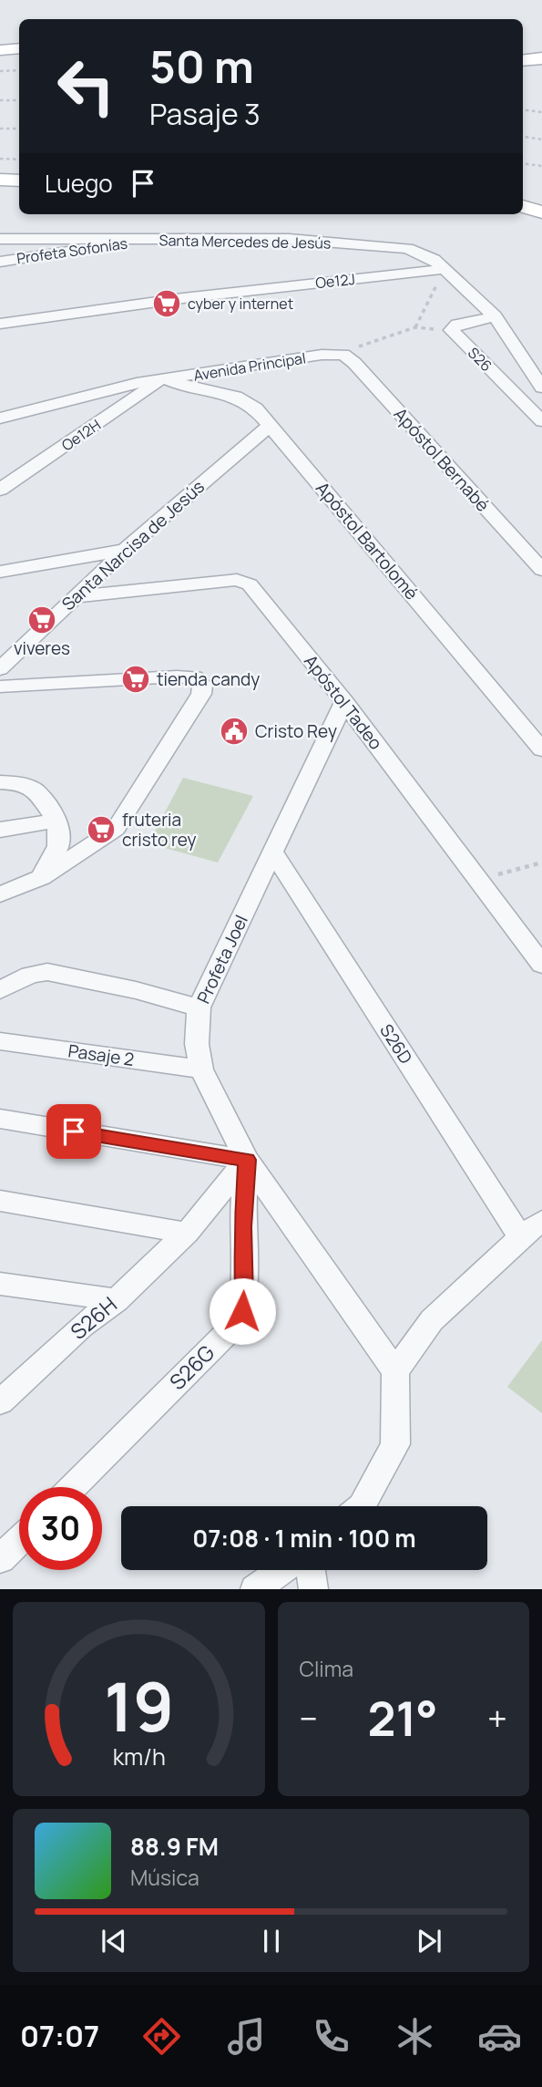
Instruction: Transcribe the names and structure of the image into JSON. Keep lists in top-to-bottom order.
{
  "streets": {
    "street": [
      "Santa Mercedes de Jesús",
      "Profeta Sofonías",
      "Oe12J",
      "S26",
      "Avenida Principal",
      "Oe12H",
      "Apóstol Bernabé",
      "Apóstol Bartolomé",
      "Santa Narcisa de Jesús",
      "Apóstol Tadeo",
      "Profeta Joel",
      "S26D",
      "Pasaje 2",
      "S26H",
      "S26G"
    ]
  },
  "crossings": [
    ["Santa Mercedes de Jesús", "Profeta Sofonías"],
    ["Santa Mercedes de Jesús", "Oe12J"],
    ["Santa Mercedes de Jesús", "S26"],
    ["Avenida Principal", "Oe12H"],
    ["Avenida Principal", "Apóstol Bernabé"],
    ["Avenida Principal", "Apóstol Bartolomé"],
    ["Oe12H", "Apóstol Bartolomé"],
    ["Apóstol Bartolomé", "Santa Narcisa de Jesús"],
    ["Santa Narcisa de Jesús", "Apóstol Tadeo"],
    ["Apóstol Tadeo", "Profeta Joel"],
    ["Profeta Joel", "S26D"],
    ["Profeta Joel", "Pasaje 2"],
    ["Profeta Joel", "S26H"],
    ["Profeta Joel", "S26G"],
    ["S26H", "S26G"]
  ],
  "places": {
    "supermarket": [
      "cyber y internet",
      "viveres",
      "tienda candy",
      "fruteria cristo rey"
    ],
    "public building": ["Cristo Rey"]
  },
  "page": {
    "turn": ["50 m", "Pasaje 3"],
    "then": "Luego",
    "limit": "30",
    "trip": "07:08 · 1 min · 100 m",
    "tile": "Clima",
    "heat": ["−", "21°", "+"],
    "song": ["88.9 FM", "Música"],
    "tabs": "07:07",
    "gauge": ["19", "km/h"]
  }
}
